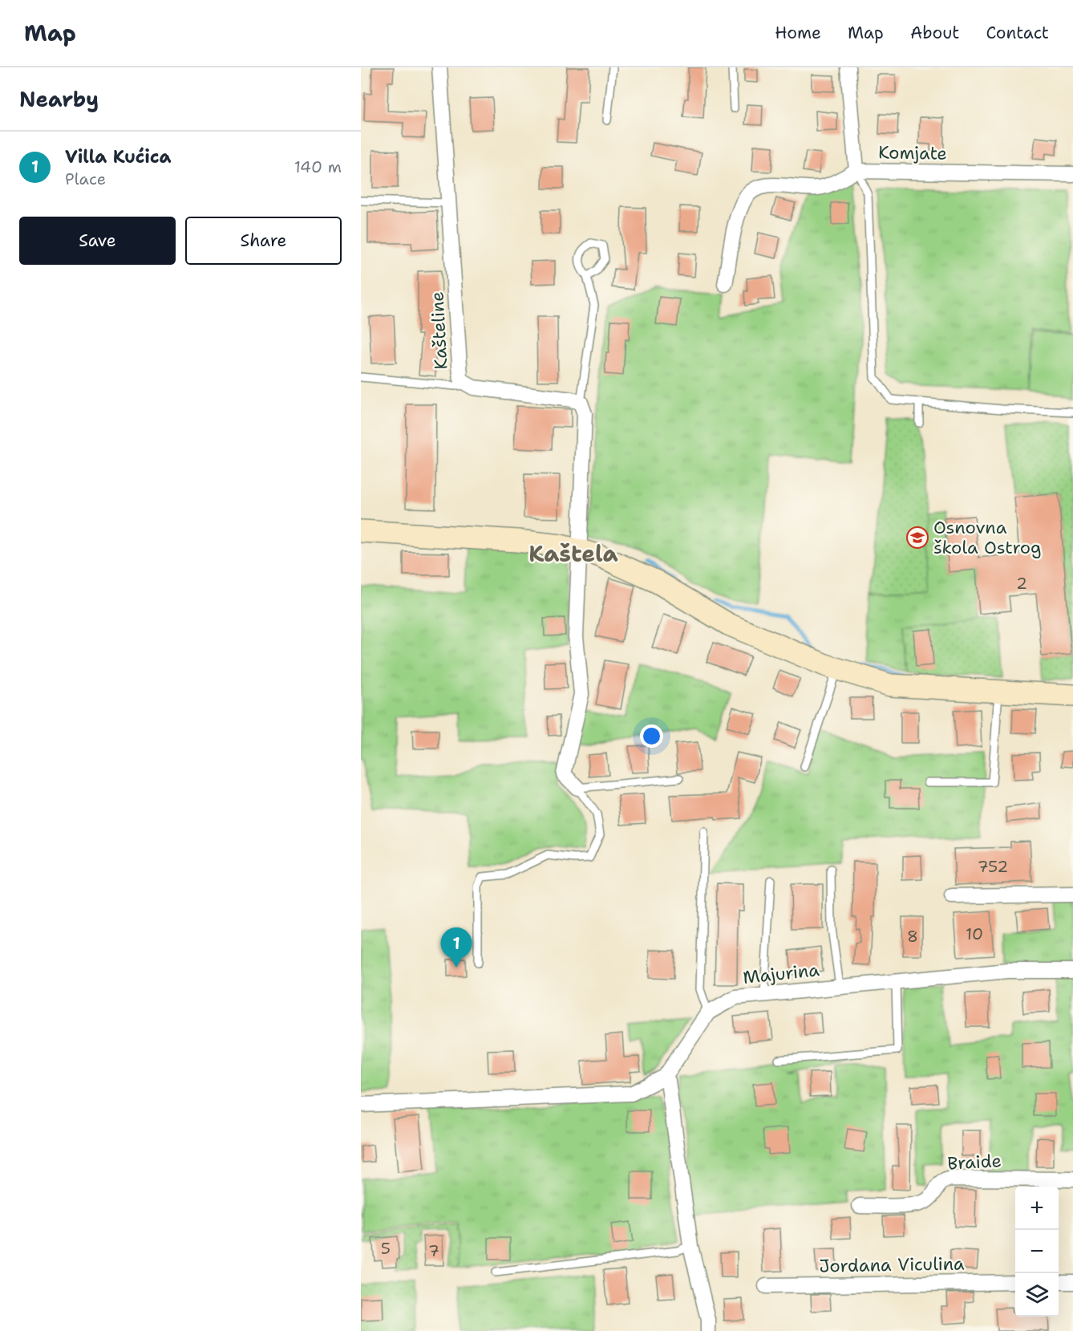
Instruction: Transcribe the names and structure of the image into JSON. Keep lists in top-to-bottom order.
{
  "streets": {
    "street": [
      "Komjate",
      "Kašteline",
      "Majurina",
      "Braide",
      "Jordana Viculina"
    ]
  },
  "districts": ["Kaštela"],
  "places": {
    "school or university": ["Osnovna škola Ostrog"]
  },
  "house_numbers": [
    "2",
    "752",
    "10",
    "8",
    "5",
    "7"
  ],
  "page": {
    "header": "Map",
    "nav": [
      "Home",
      "Map",
      "About",
      "Contact"
    ],
    "heading": "Nearby",
    "list": [
      {
        "mark": "1",
        "name": "Villa Kućica",
        "note": "Place",
        "value": "140 m"
      }
    ],
    "buttons": ["Save", "Share"],
    "pins": "1",
    "map_buttons": ["+", "−"]
  }
}
